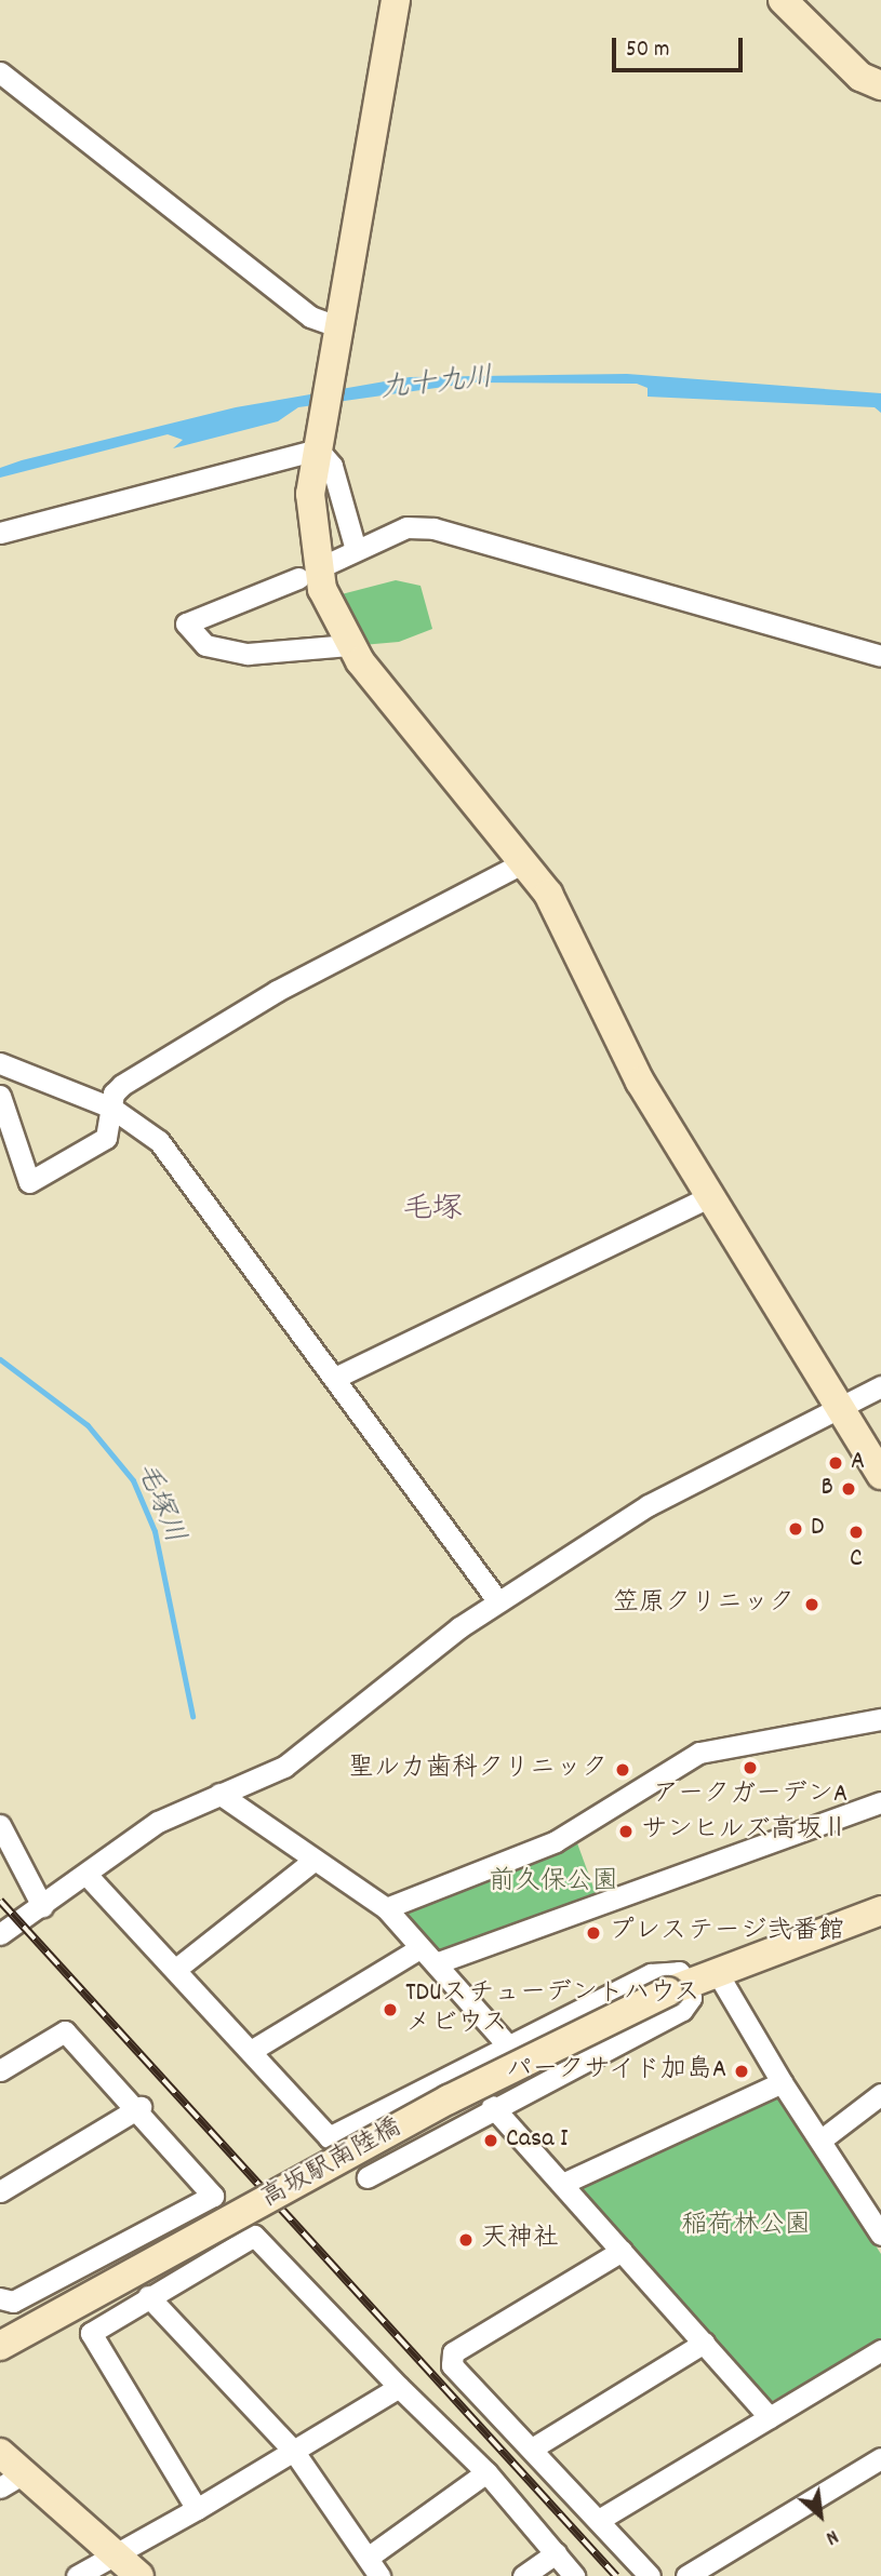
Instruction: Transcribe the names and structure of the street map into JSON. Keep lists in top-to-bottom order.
{
  "streets": {
    "street": ["高坂駅南陸橋"]
  },
  "districts": ["毛塚"],
  "water": ["九十九川", "毛塚川"],
  "parks": ["前久保公園", "稲荷林公園"],
  "places": [
    "A",
    "B",
    "D",
    "C",
    "笠原クリニック",
    "アークガーデンA",
    "聖ルカ歯科クリニック",
    "サンヒルズ高坂Ⅱ",
    "プレステージ弐番館",
    "TDUスチューデントハウス メビウス",
    "パークサイド加島A",
    "Casa I",
    "天神社"
  ],
  "scale_bar": "50 m",
  "north": "bottom right"
}
